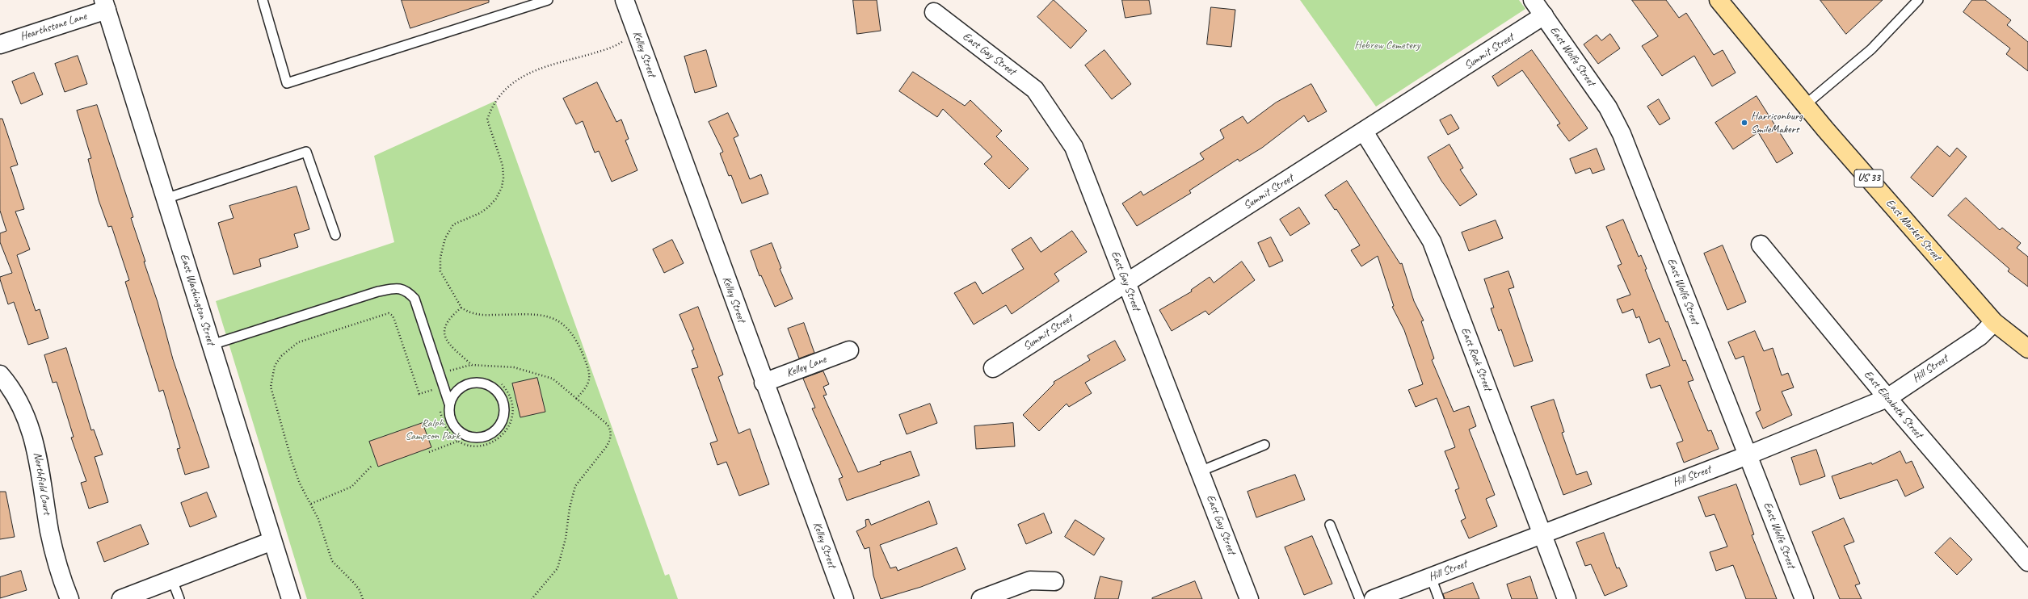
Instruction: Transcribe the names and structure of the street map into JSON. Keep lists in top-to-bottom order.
{
  "streets": {
    "main road": ["US 33", "East Market Street"],
    "street": [
      "Hearthstone Lane",
      "Summit Street",
      "Kelley Street",
      "East Gay Street",
      "East Wolfe Street",
      "East Washington Street",
      "East Rock Street",
      "Kelley Lane",
      "Hill Street",
      "East Elizabeth Street",
      "Northfield Court"
    ]
  },
  "crossings": [
    ["Hearthstone Lane", "East Washington Street"],
    ["Summit Street", "East Gay Street"],
    ["Summit Street", "East Wolfe Street"],
    ["Summit Street", "East Rock Street"],
    ["Kelley Street", "Kelley Lane"],
    ["East Wolfe Street", "Hill Street"],
    ["East Market Street", "Hill Street"],
    ["East Rock Street", "Hill Street"],
    ["Hill Street", "East Elizabeth Street"]
  ],
  "parks": ["Hebrew Cemetery", "Ralph Sampson Park"],
  "places": ["Harrisonburg SmileMakers"]
}
